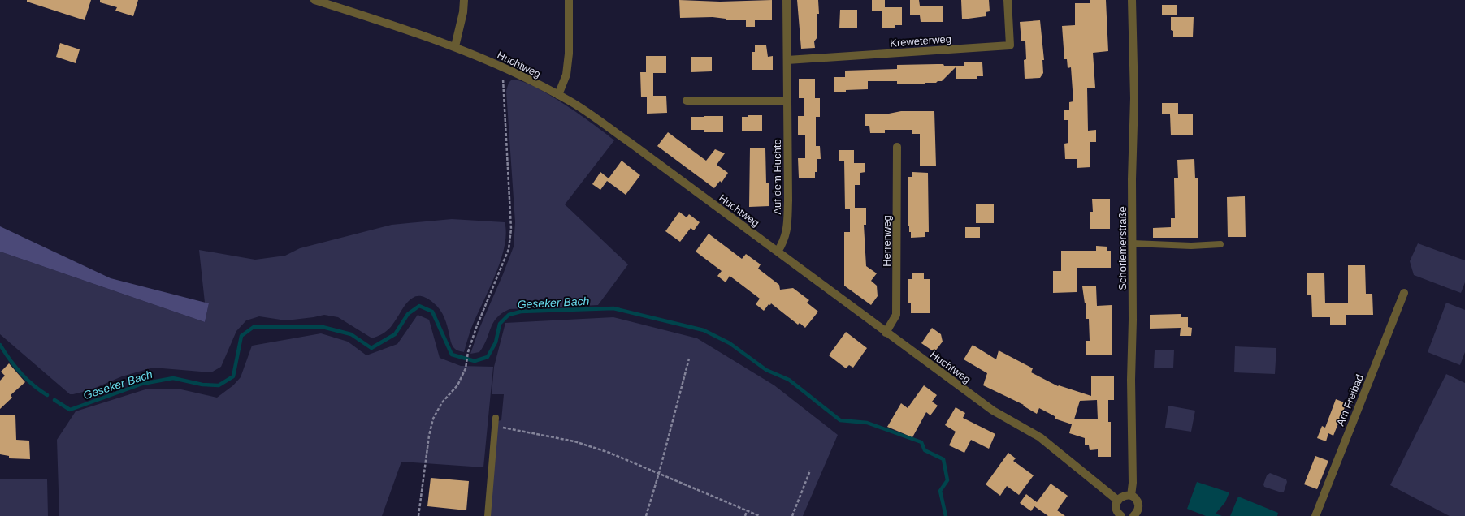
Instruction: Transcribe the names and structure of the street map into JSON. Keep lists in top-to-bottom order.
{
  "streets": {
    "street": [
      "Kreweterweg",
      "Huchtweg",
      "Auf dem Huchte",
      "Herrenweg",
      "Schorlemerstraße",
      "Am Freibad"
    ]
  },
  "crossings": [
    ["Kreweterweg", "Auf dem Huchte"],
    ["Huchtweg", "Auf dem Huchte"],
    ["Huchtweg", "Herrenweg"]
  ],
  "water": ["Geseker Bach"]
}
